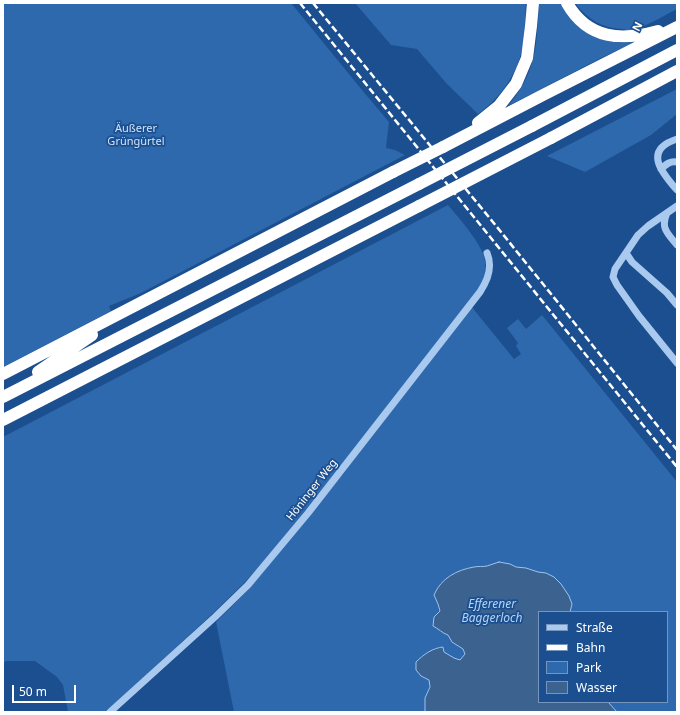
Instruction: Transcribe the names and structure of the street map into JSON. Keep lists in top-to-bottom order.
{
  "streets": {
    "street": ["Höninger Weg"]
  },
  "water": ["Efferener Baggerloch"],
  "parks": ["Äußerer Grüngürtel"],
  "legend": [
    "Straße",
    "Bahn",
    "Park",
    "Wasser"
  ],
  "scale_bar": "50 m",
  "north": "top left"
}
